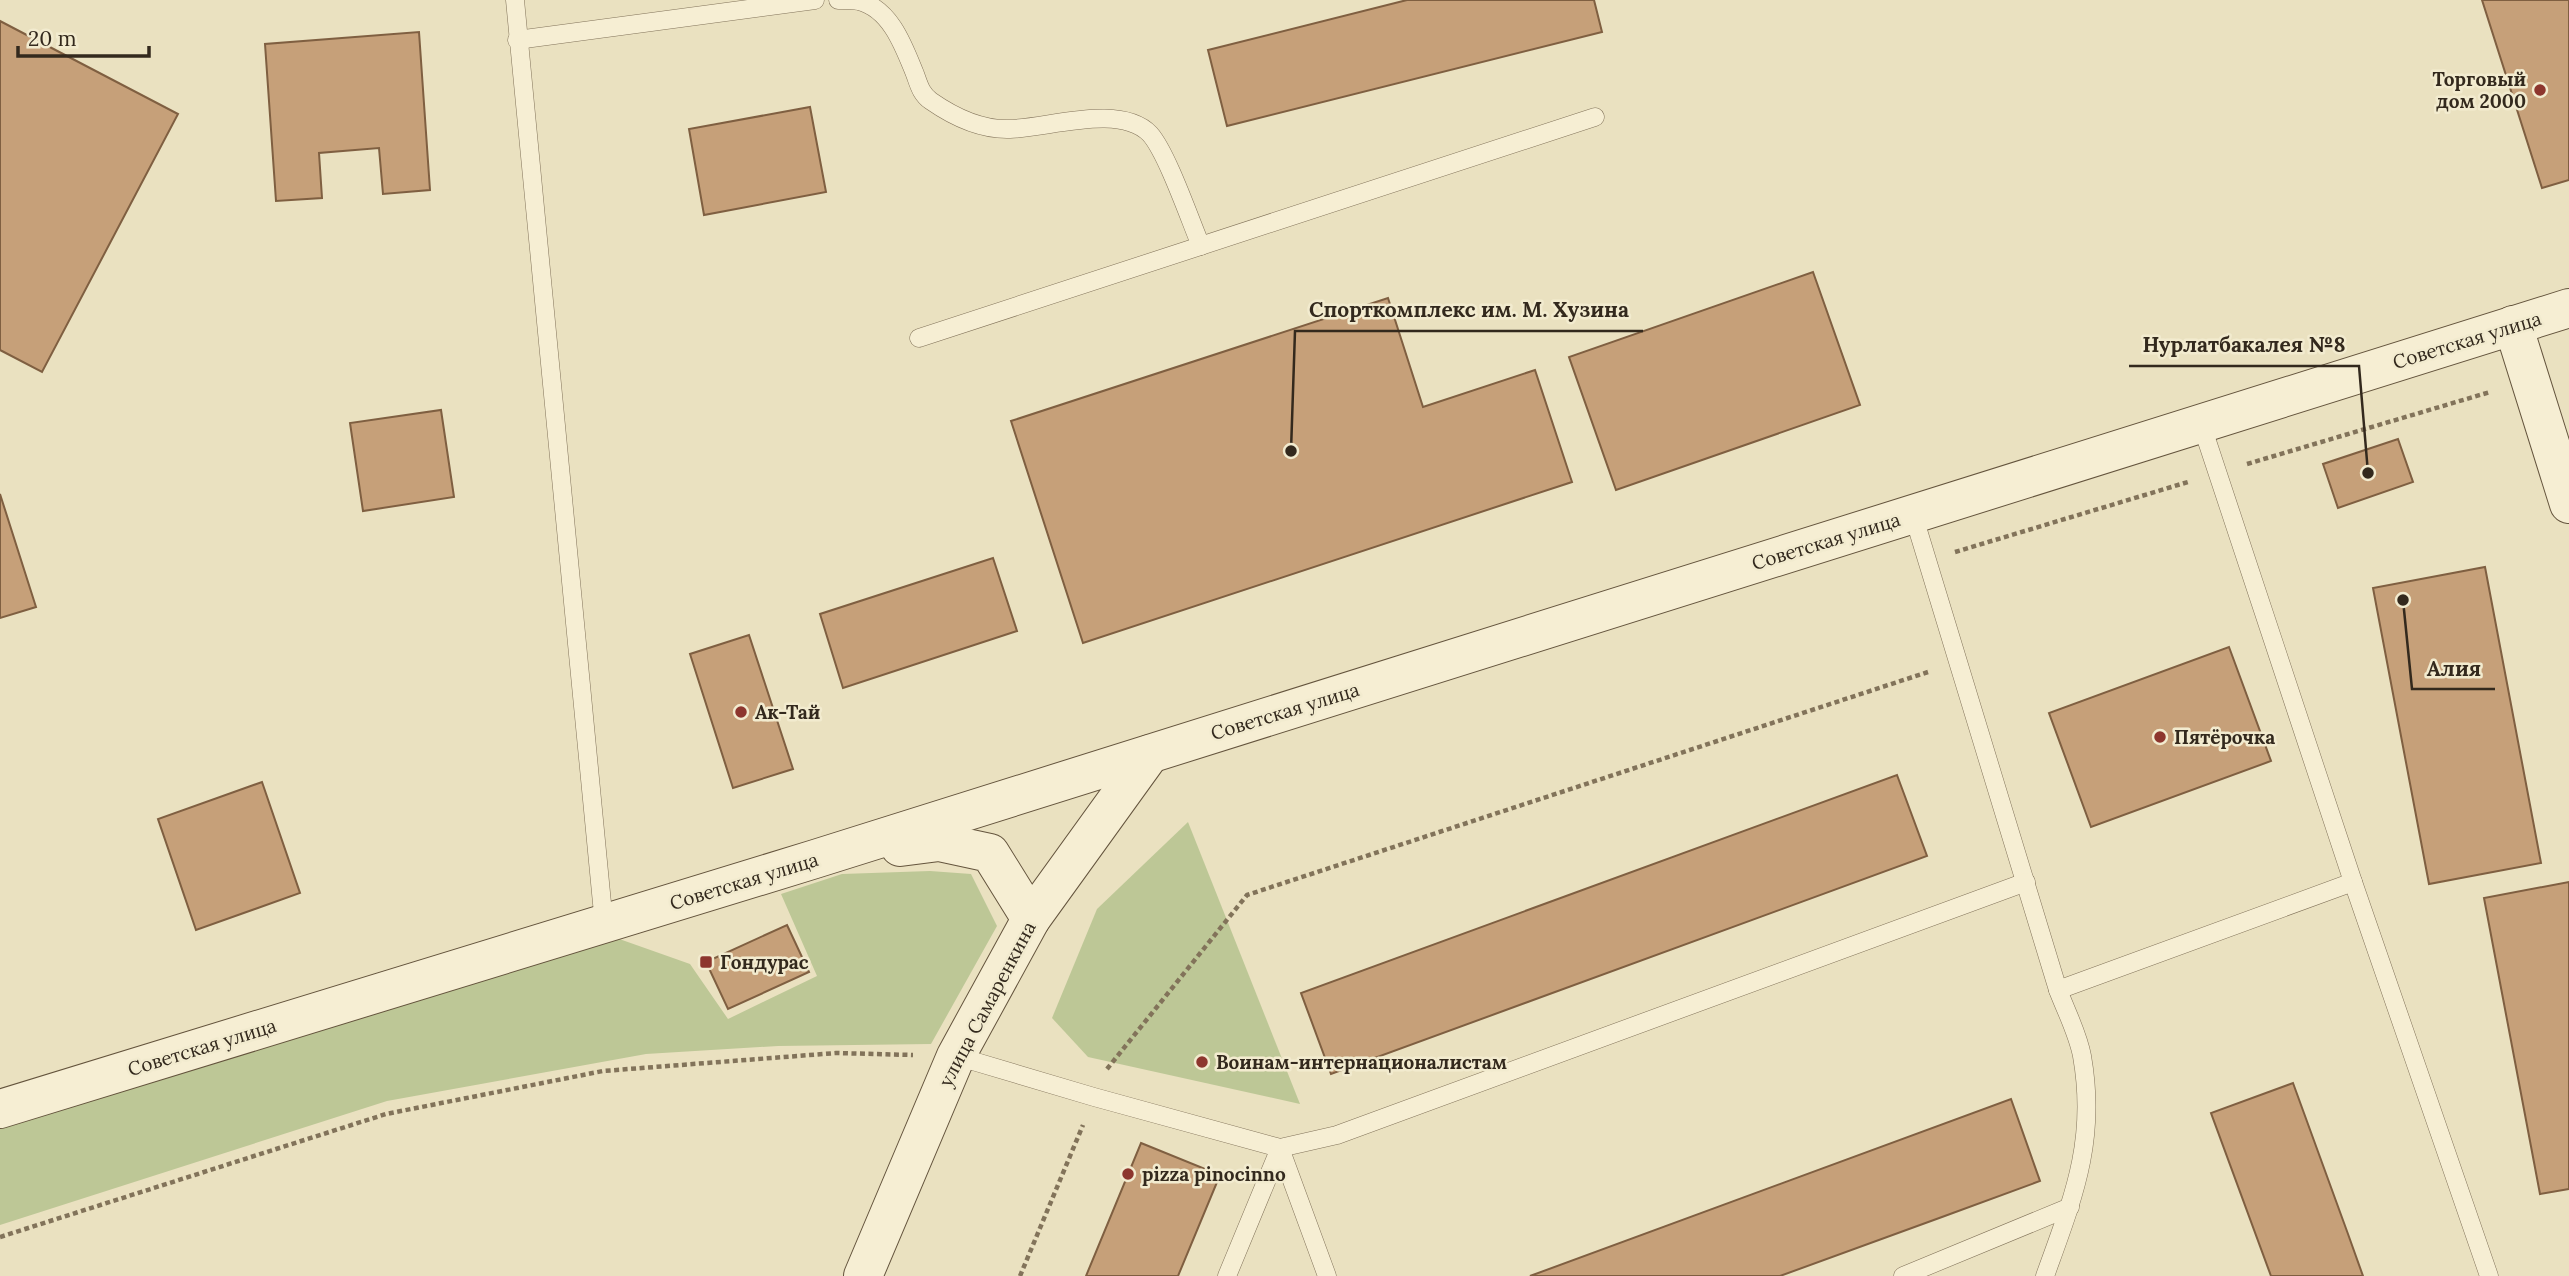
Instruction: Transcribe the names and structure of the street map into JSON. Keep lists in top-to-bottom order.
{
  "streets": {
    "main road": ["Советская улица", "улица Самаренкина"]
  },
  "crossings": [
    ["Советская улица", "улица Самаренкина"]
  ],
  "places": {
    "other": [
      "Торговый дом 2000",
      "Спорткомплекс им. М. Хузина",
      "Нурлатбакалея №8",
      "Алия",
      "Ак-Тай",
      "Пятёрочка",
      "Воинам-интернационалистам",
      "pizza pinocinno"
    ],
    "transit": ["Гондурас"]
  },
  "scale_bar": "20 m"
}
